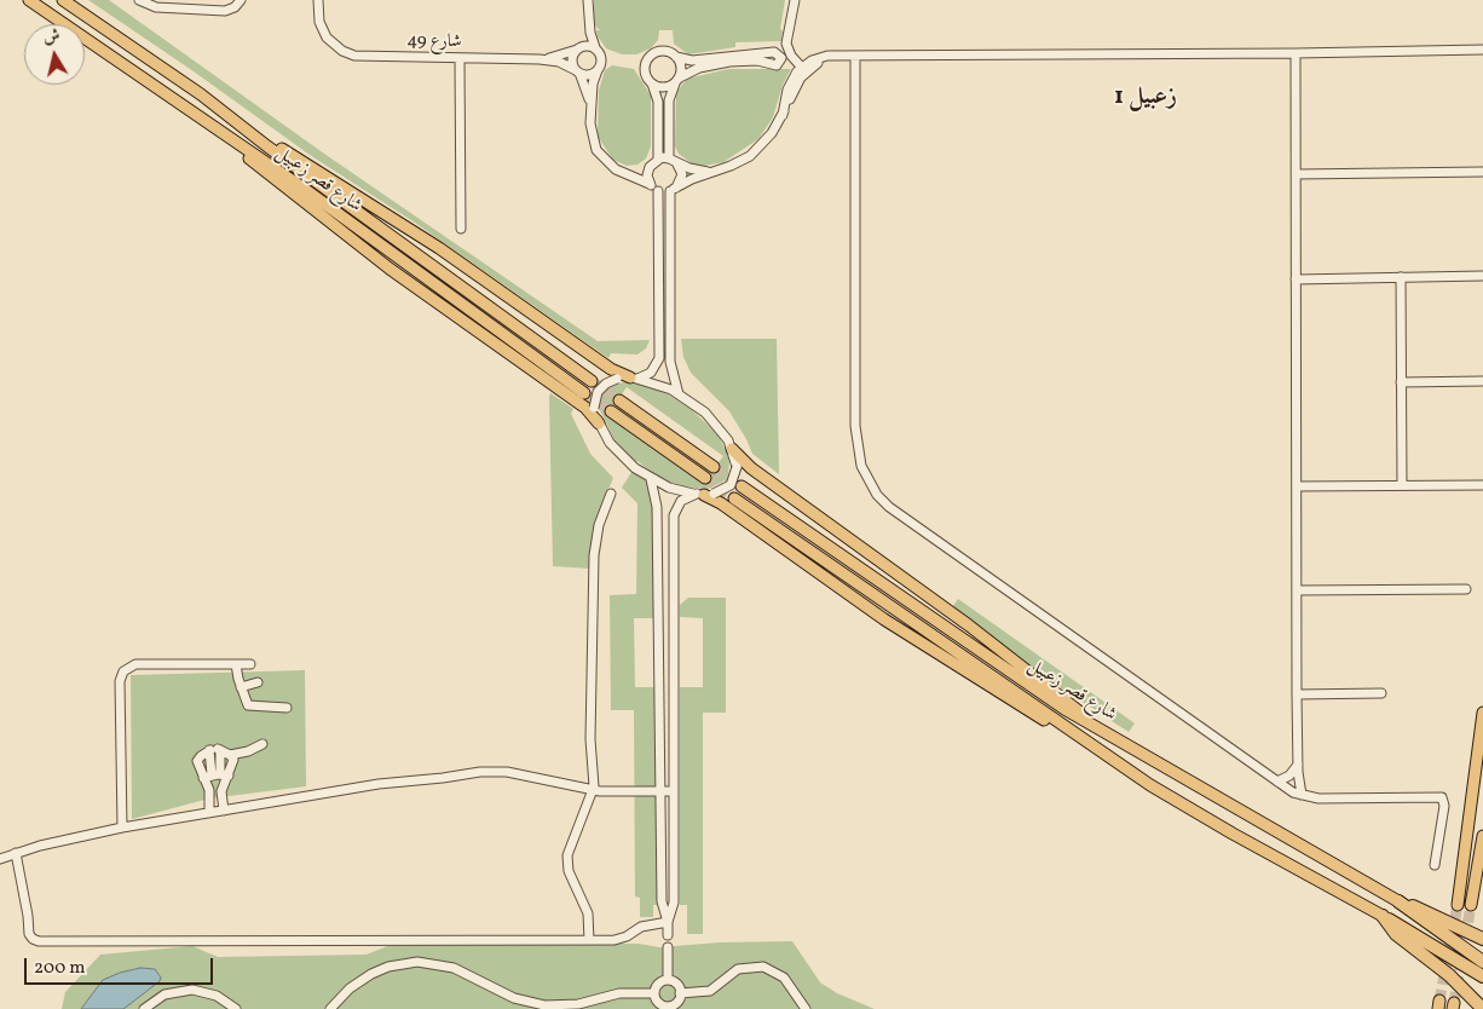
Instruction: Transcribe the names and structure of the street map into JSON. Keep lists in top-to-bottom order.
{
  "streets": {
    "main road": ["شارع قصر زعبيل"],
    "street": ["شارع 49"]
  },
  "districts": ["زعبيل 1"],
  "scale_bar": "200 m",
  "north": "top"
}
